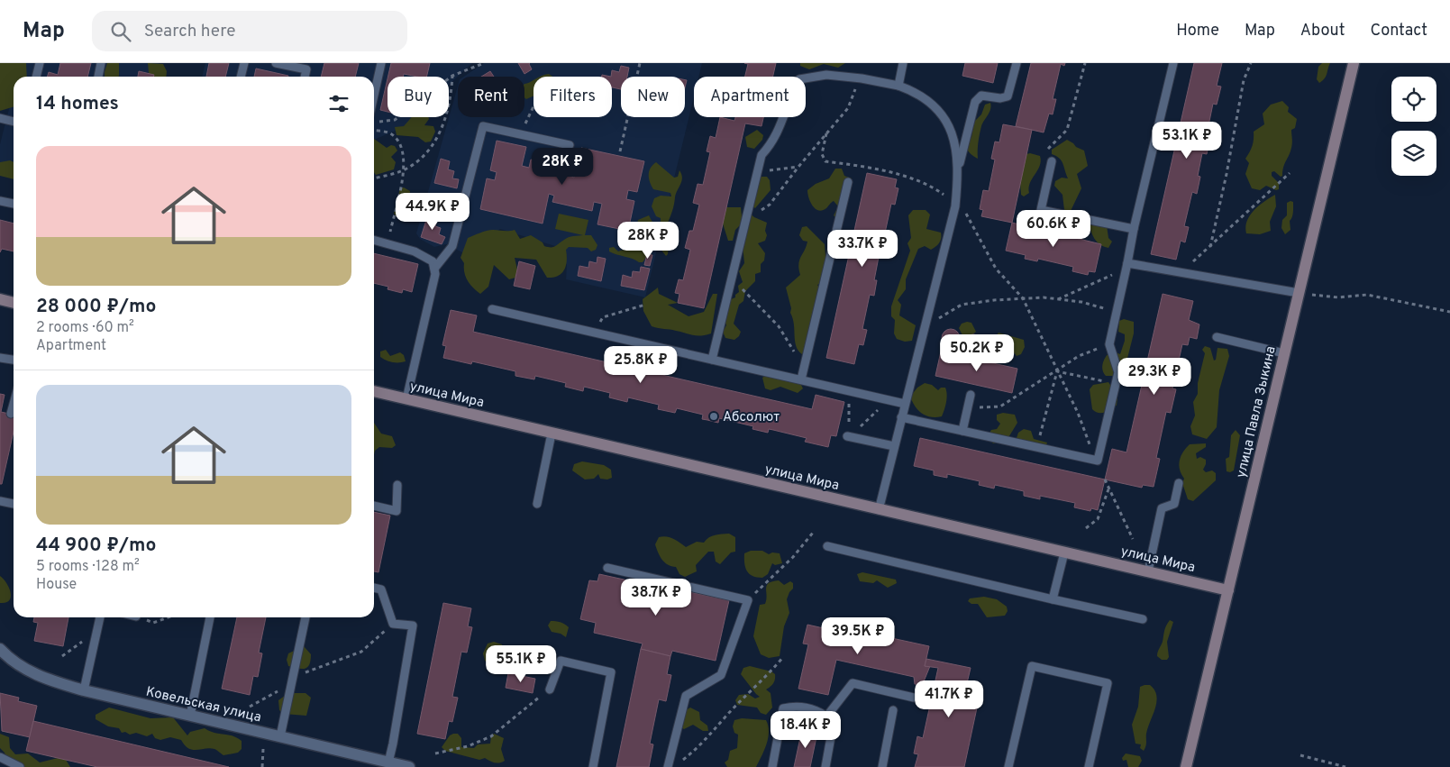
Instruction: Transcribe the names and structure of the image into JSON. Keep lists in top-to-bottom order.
{
  "streets": {
    "main road": ["улица Мира", "улица Павла Зыкина"],
    "street": ["Ковельская улица"]
  },
  "crossings": [
    ["улица Мира", "улица Павла Зыкина"]
  ],
  "places": ["Абсолют"],
  "page": {
    "header": "Map",
    "search": "Search here",
    "nav": [
      "Home",
      "Map",
      "About",
      "Contact"
    ],
    "chip": [
      "Buy",
      "Rent",
      "Filters",
      "New",
      "Apartment"
    ],
    "heading": "14 homes",
    "price": [
      "53.1K ₽",
      "28K ₽",
      "44.9K ₽",
      "60.6K ₽",
      "28K ₽",
      "33.7K ₽",
      "50.2K ₽",
      "25.8K ₽",
      "29.3K ₽",
      "38.7K ₽",
      "39.5K ₽",
      "55.1K ₽",
      "41.7K ₽",
      "18.4K ₽"
    ],
    "list": [
      {
        "name": "28 000 ₽/mo",
        "note": "2 rooms · 60 m² · Apartment"
      },
      {
        "name": "44 900 ₽/mo",
        "note": "5 rooms · 128 m² · House"
      }
    ]
  }
}
